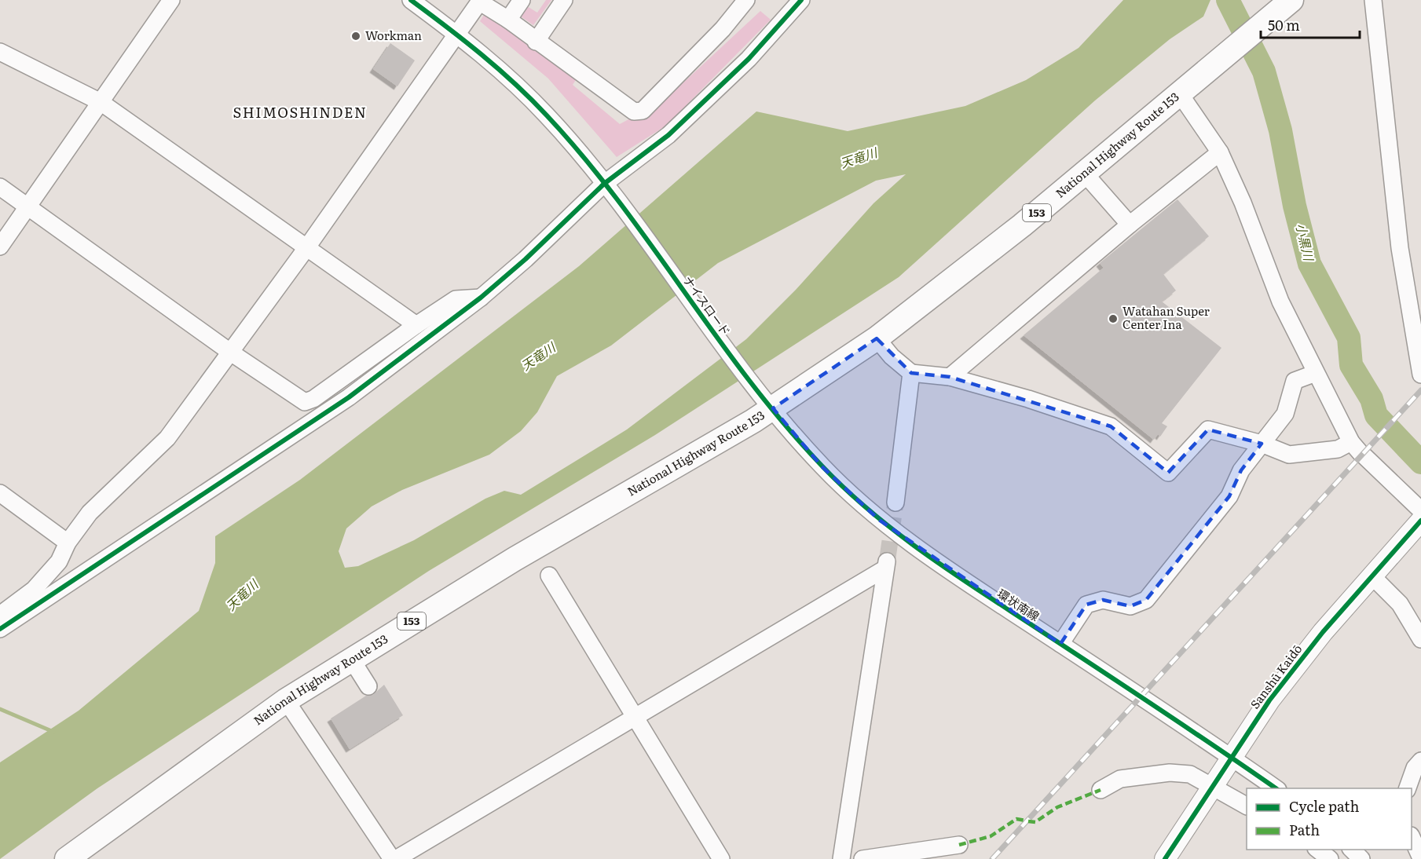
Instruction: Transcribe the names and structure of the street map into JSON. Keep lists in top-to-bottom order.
{
  "streets": {
    "highway": ["National Highway Route 153", "153"],
    "main road": ["Sanshū Kaidō"],
    "street": ["ナイスロード", "環状南線"]
  },
  "crossings": [
    ["National Highway Route 153", "ナイスロード"],
    ["National Highway Route 153", "環状南線"],
    ["ナイスロード", "環状南線"],
    ["環状南線", "Sanshū Kaidō"]
  ],
  "districts": ["SHIMOSHINDEN"],
  "water": ["天竜川", "小黒川"],
  "places": ["Workman", "Watahan Super Center Ina"],
  "legend": ["Cycle path", "Path"],
  "scale_bar": "50 m"
}
